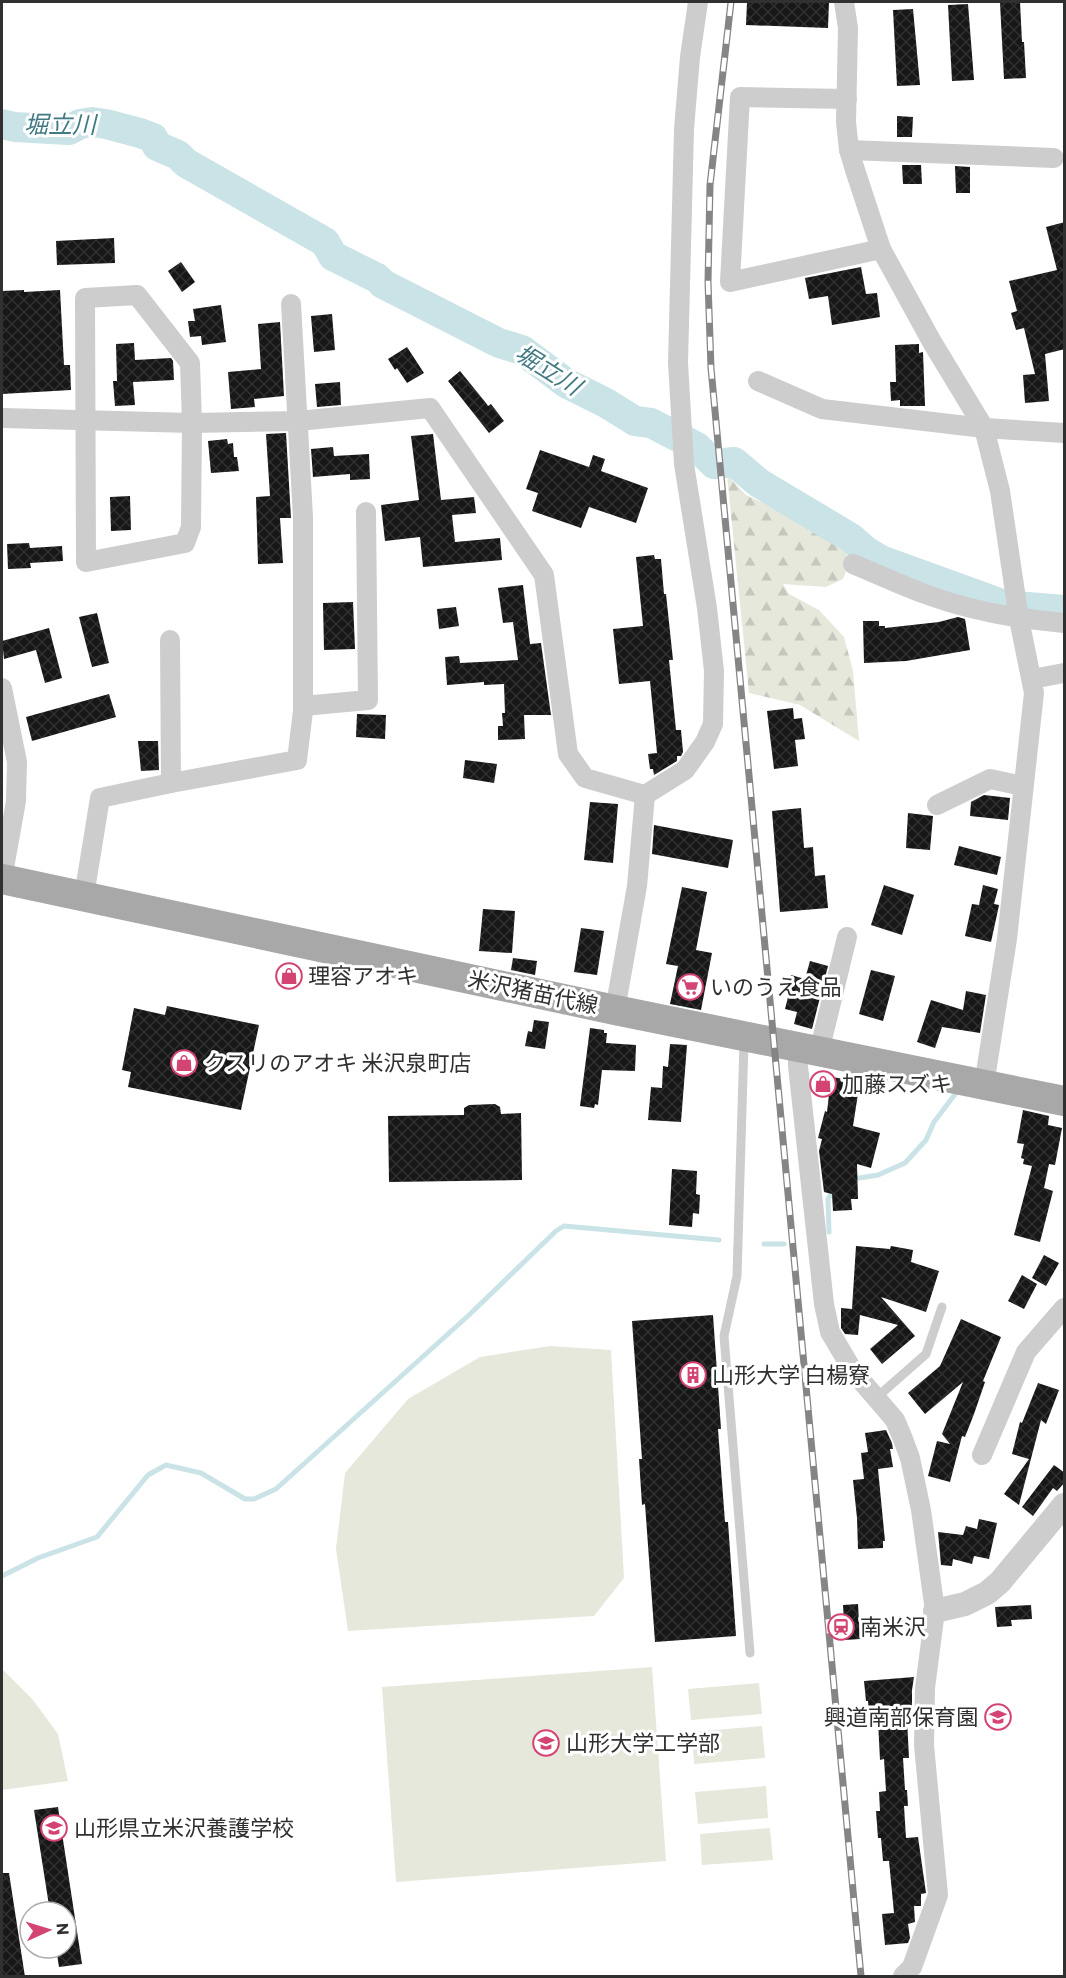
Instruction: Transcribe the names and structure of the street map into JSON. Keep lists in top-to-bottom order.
{
  "streets": {
    "main road": ["米沢猪苗代線"]
  },
  "water": ["堀立川"],
  "places": {
    "shop": ["理容アオキ", "クスリのアオキ 米沢泉町店", "加藤スズキ"],
    "supermarket": ["いのうえ食品"],
    "building": ["山形大学 白楊寮"],
    "station": ["南米沢"],
    "school or university": ["興道南部保育園", "山形大学工学部", "山形県立米沢養護学校"]
  },
  "north": "right"
}
